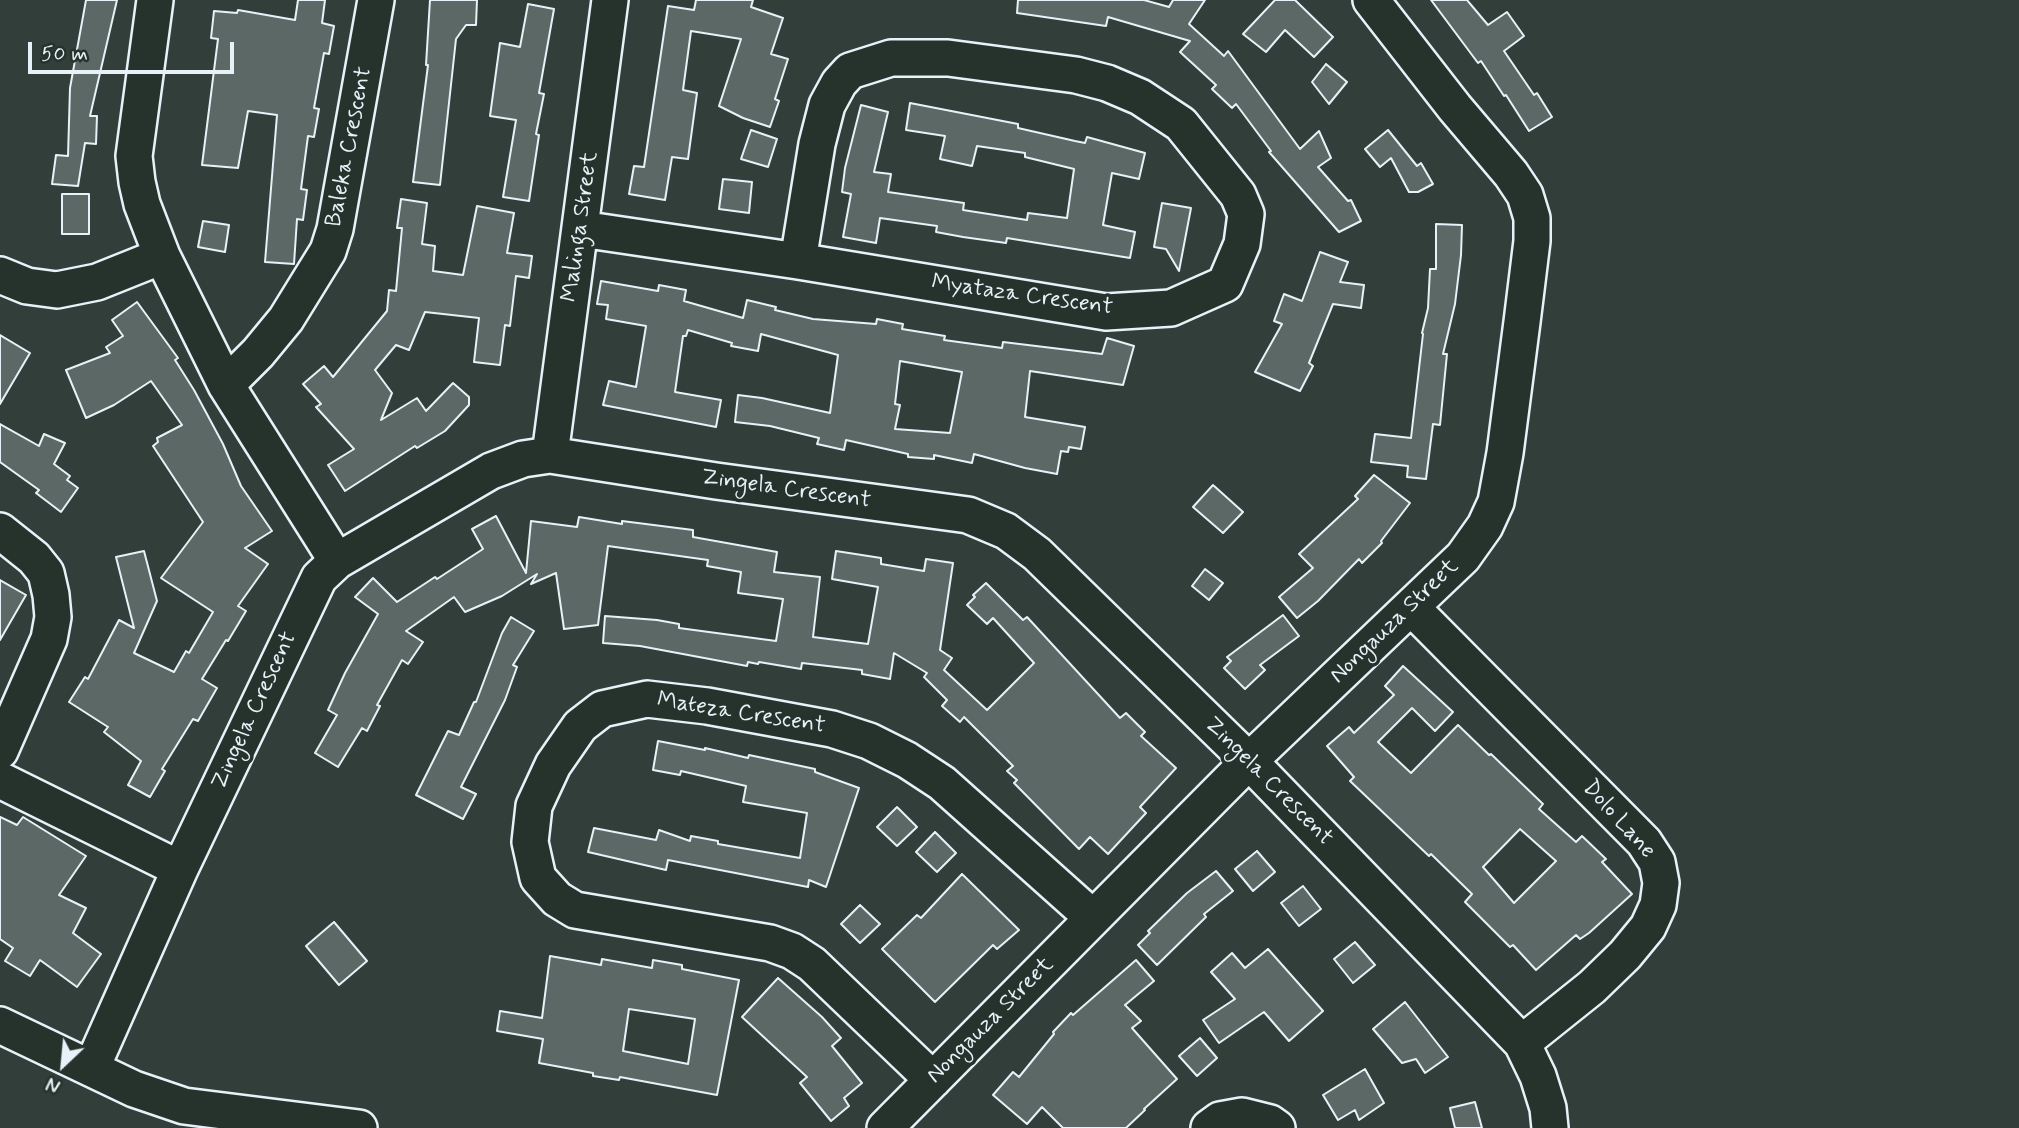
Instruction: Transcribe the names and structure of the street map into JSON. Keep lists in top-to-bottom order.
{
  "streets": {
    "street": [
      "Baleka Crescent",
      "Malinga Street",
      "Myataza Crescent",
      "Zingela Crescent",
      "Nongauza Street",
      "Mateza Crescent",
      "Dolo Lane"
    ]
  },
  "crossings": [
    ["Malinga Street", "Myataza Crescent"],
    ["Malinga Street", "Zingela Crescent"],
    ["Zingela Crescent", "Nongauza Street"],
    ["Zingela Crescent", "Dolo Lane"],
    ["Nongauza Street", "Mateza Crescent"],
    ["Nongauza Street", "Dolo Lane"]
  ],
  "scale_bar": "50 m",
  "north": "bottom left"
}
